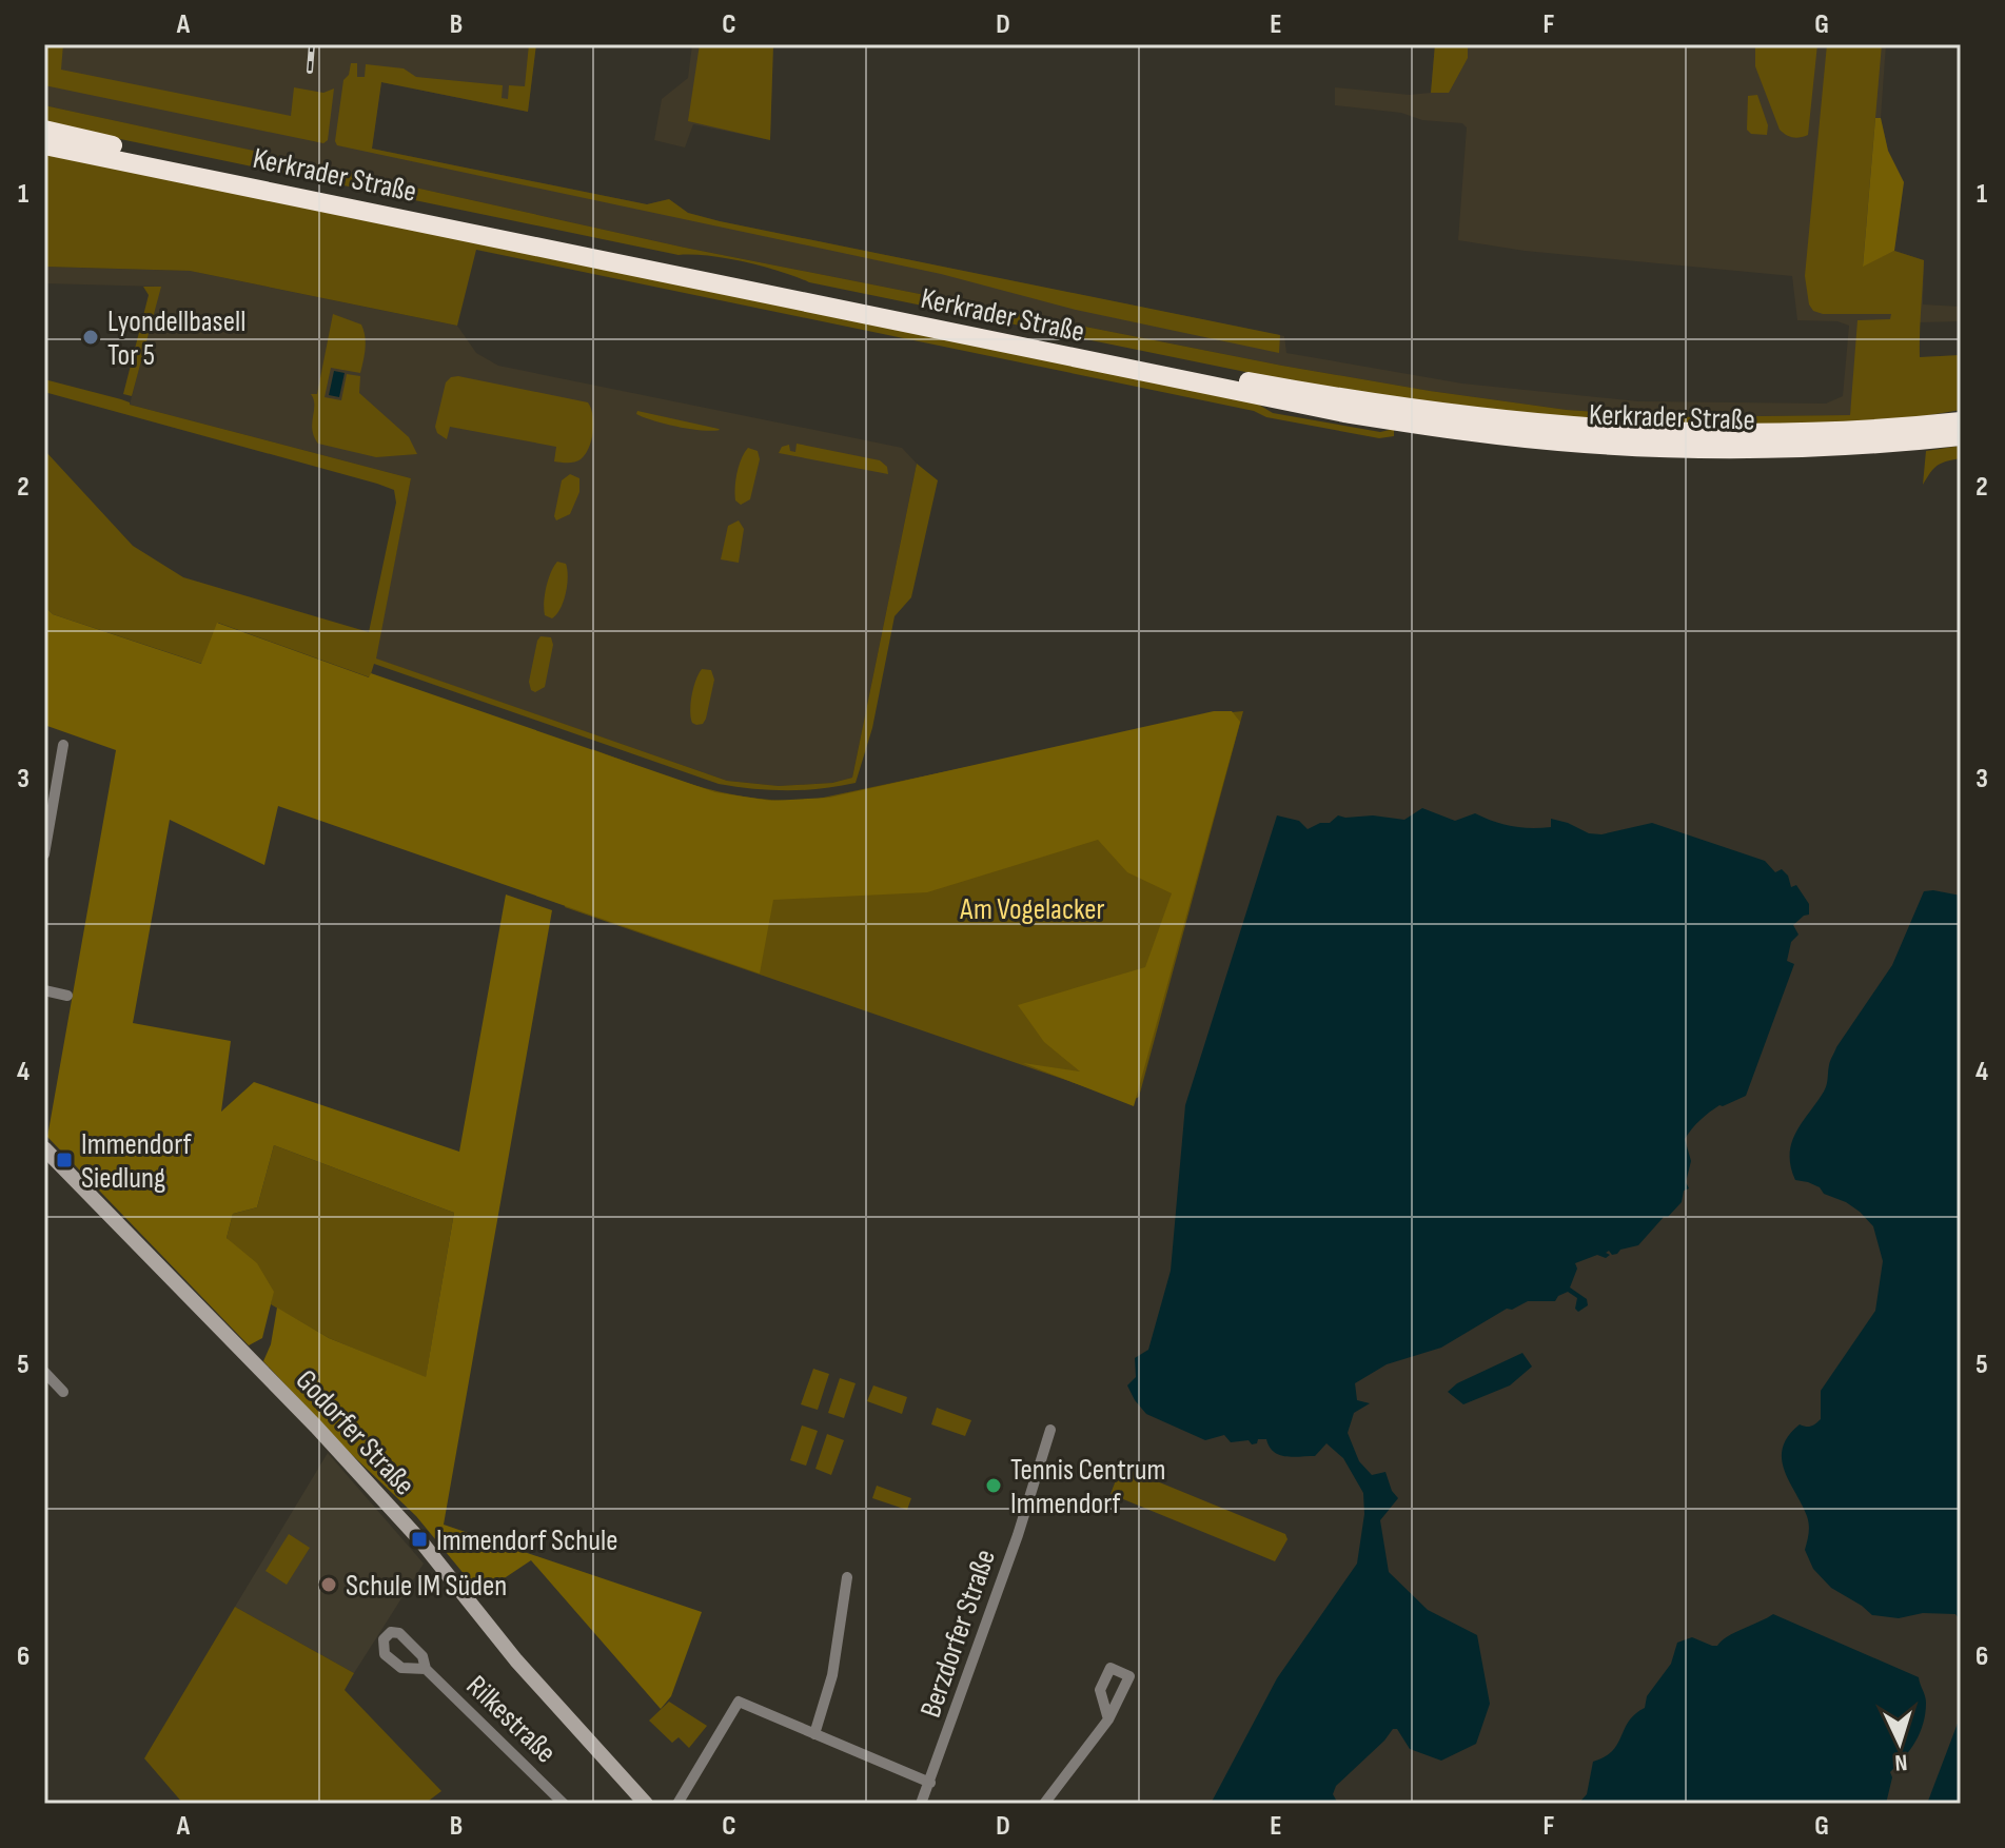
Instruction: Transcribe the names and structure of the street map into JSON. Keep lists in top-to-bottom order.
{
  "streets": {
    "highway": ["Kerkrader Straße"],
    "street": ["Godorfer Straße", "Berzdorfer Straße", "Rilkestraße"]
  },
  "parks": ["Am Vogelacker"],
  "places": {
    "other": ["Lyondellbasell Tor 5", "Tennis Centrum Immendorf", "Schule IM Süden"],
    "transit": ["Immendorf Siedlung", "Immendorf Schule"]
  },
  "north": "bottom",
  "grid": {
    "columns": [
      "A",
      "B",
      "C",
      "D",
      "E",
      "F",
      "G"
    ],
    "rows": [
      "1",
      "2",
      "3",
      "4",
      "5",
      "6"
    ]
  }
}
